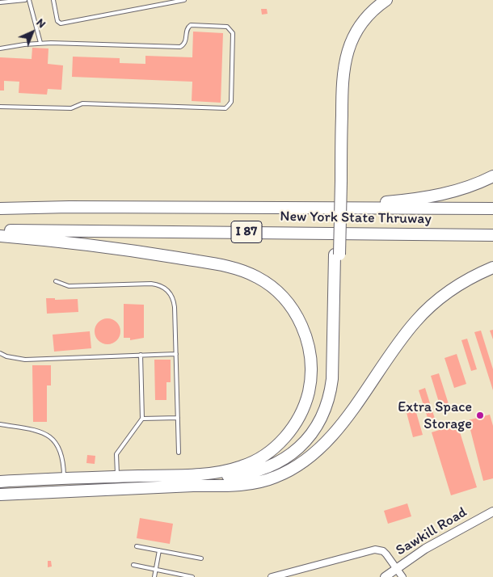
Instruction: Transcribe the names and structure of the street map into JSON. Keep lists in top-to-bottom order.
{
  "streets": {
    "highway": ["New York State Thruway", "I 87"],
    "street": ["Sawkill Road"]
  },
  "places": ["Extra Space Storage"],
  "north": "top right"
}
